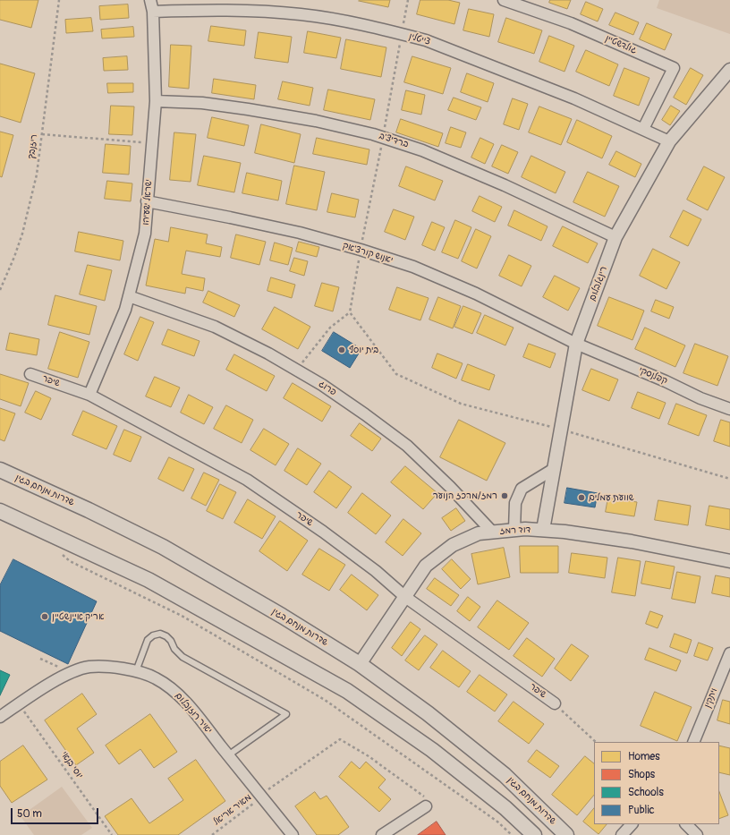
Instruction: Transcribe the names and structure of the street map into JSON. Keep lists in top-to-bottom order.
{
  "streets": {
    "main road": ["שדרות מנחם בגין"],
    "street": [
      "צייטלין",
      "גולדשטיין",
      "ברדיצ'ב",
      "ישראל ישעיהו",
      "יאנוש קורצ'אק",
      "רינגלבלום",
      "קפלנסקי",
      "שיפר",
      "פרוג",
      "דוד רמז",
      "ויתקין",
      "יאיר רוזנבלום"
    ],
    "path": ["ריזנבך", "יוסי בנאי", "מאיר אריאל"]
  },
  "crossings": [
    ["צייטלין", "גולדשטיין"],
    ["צייטלין", "ישראל ישעיהו"],
    ["צייטלין", "רינגלבלום"],
    ["ברדיצ'ב", "ישראל ישעיהו"],
    ["ברדיצ'ב", "רינגלבלום"],
    ["ישראל ישעיהו", "יאנוש קורצ'אק"],
    ["ישראל ישעיהו", "שיפר"],
    ["ישראל ישעיהו", "פרוג"],
    ["יאנוש קורצ'אק", "רינגלבלום"],
    ["יאנוש קורצ'אק", "קפלנסקי"],
    ["רינגלבלום", "קפלנסקי"],
    ["רינגלבלום", "דוד רמז"],
    ["שיפר", "דוד רמז"],
    ["פרוג", "דוד רמז"],
    ["שדרות מנחם בגין", "דוד רמז"],
    ["יאיר רוזנבלום", "יוסי בנאי"],
    ["יאיר רוזנבלום", "מאיר אריאל"]
  ],
  "places": [
    "בית יוסף",
    "רמז/מרכז הנוער",
    "שוועת עמלים",
    "אריק איינשטיין"
  ],
  "legend": [
    "Homes",
    "Shops",
    "Schools",
    "Public"
  ],
  "scale_bar": "50 m"
}
